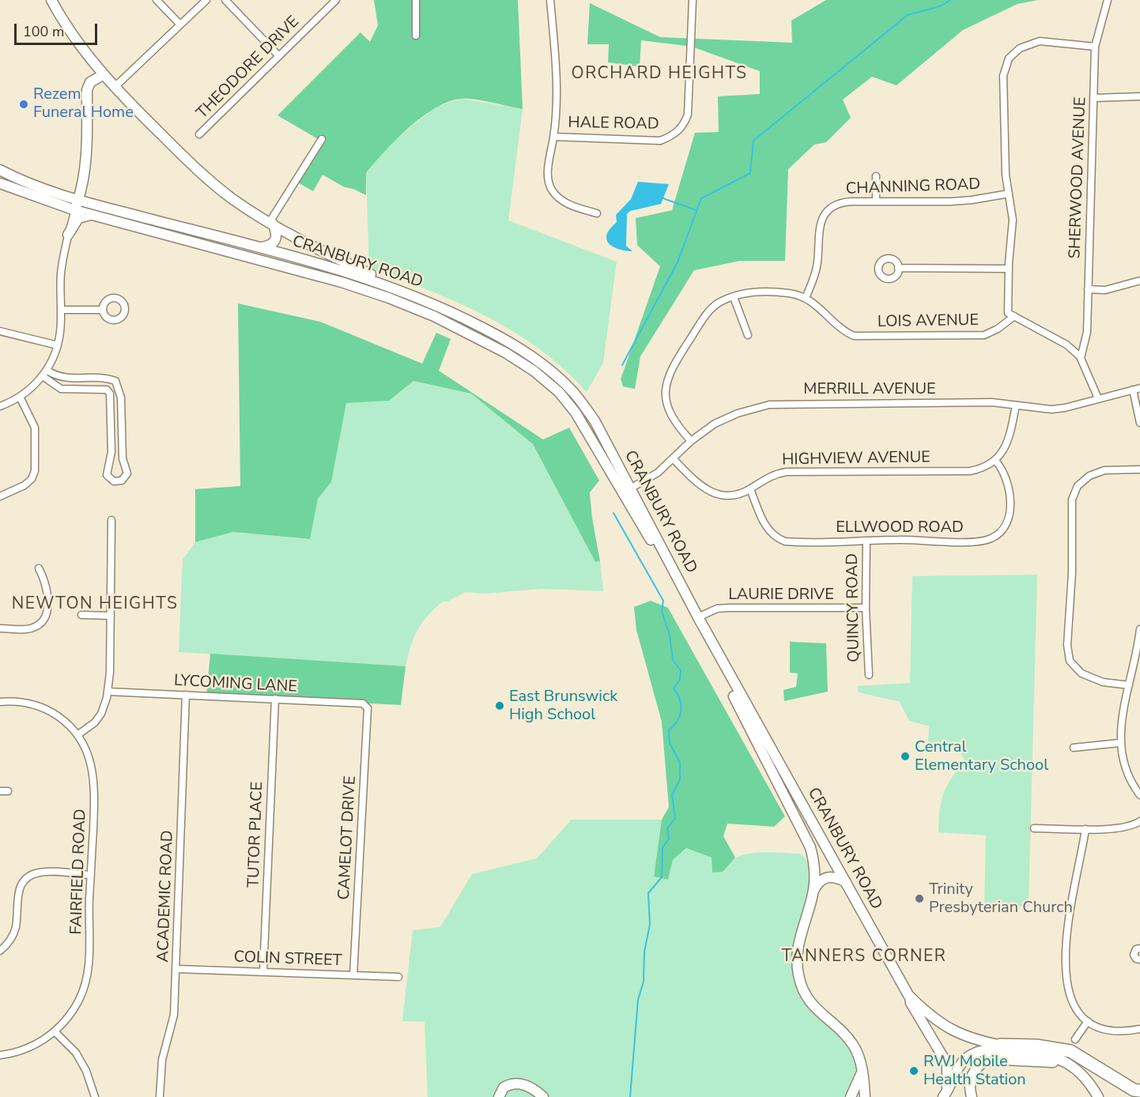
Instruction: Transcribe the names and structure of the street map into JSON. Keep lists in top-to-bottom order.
{
  "streets": {
    "main road": ["CRANBURY ROAD"],
    "street": [
      "THEODORE DRIVE",
      "HALE ROAD",
      "SHERWOOD AVENUE",
      "CHANNING ROAD",
      "LOIS AVENUE",
      "MERRILL AVENUE",
      "HIGHVIEW AVENUE",
      "ELLWOOD ROAD",
      "LAURIE DRIVE",
      "QUINCY ROAD",
      "LYCOMING LANE",
      "TUTOR PLACE",
      "CAMELOT DRIVE",
      "FAIRFIELD ROAD",
      "ACADEMIC ROAD",
      "COLIN STREET"
    ]
  },
  "crossings": [
    ["CHANNING ROAD", "LOIS AVENUE"],
    ["CRANBURY ROAD", "MERRILL AVENUE"],
    ["CRANBURY ROAD", "LAURIE DRIVE"],
    ["LOIS AVENUE", "MERRILL AVENUE"],
    ["MERRILL AVENUE", "HIGHVIEW AVENUE"],
    ["HIGHVIEW AVENUE", "ELLWOOD ROAD"],
    ["ELLWOOD ROAD", "QUINCY ROAD"],
    ["LAURIE DRIVE", "QUINCY ROAD"],
    ["LYCOMING LANE", "TUTOR PLACE"],
    ["LYCOMING LANE", "CAMELOT DRIVE"],
    ["LYCOMING LANE", "ACADEMIC ROAD"],
    ["TUTOR PLACE", "COLIN STREET"],
    ["CAMELOT DRIVE", "COLIN STREET"],
    ["ACADEMIC ROAD", "COLIN STREET"]
  ],
  "districts": ["ORCHARD HEIGHTS", "NEWTON HEIGHTS", "TANNERS CORNER"],
  "places": [
    "Rezem Funeral Home",
    "East Brunswick High School",
    "Central Elementary School",
    "Trinity Presbyterian Church",
    "RWJ Mobile Health Station"
  ],
  "scale_bar": "100 m"
}
